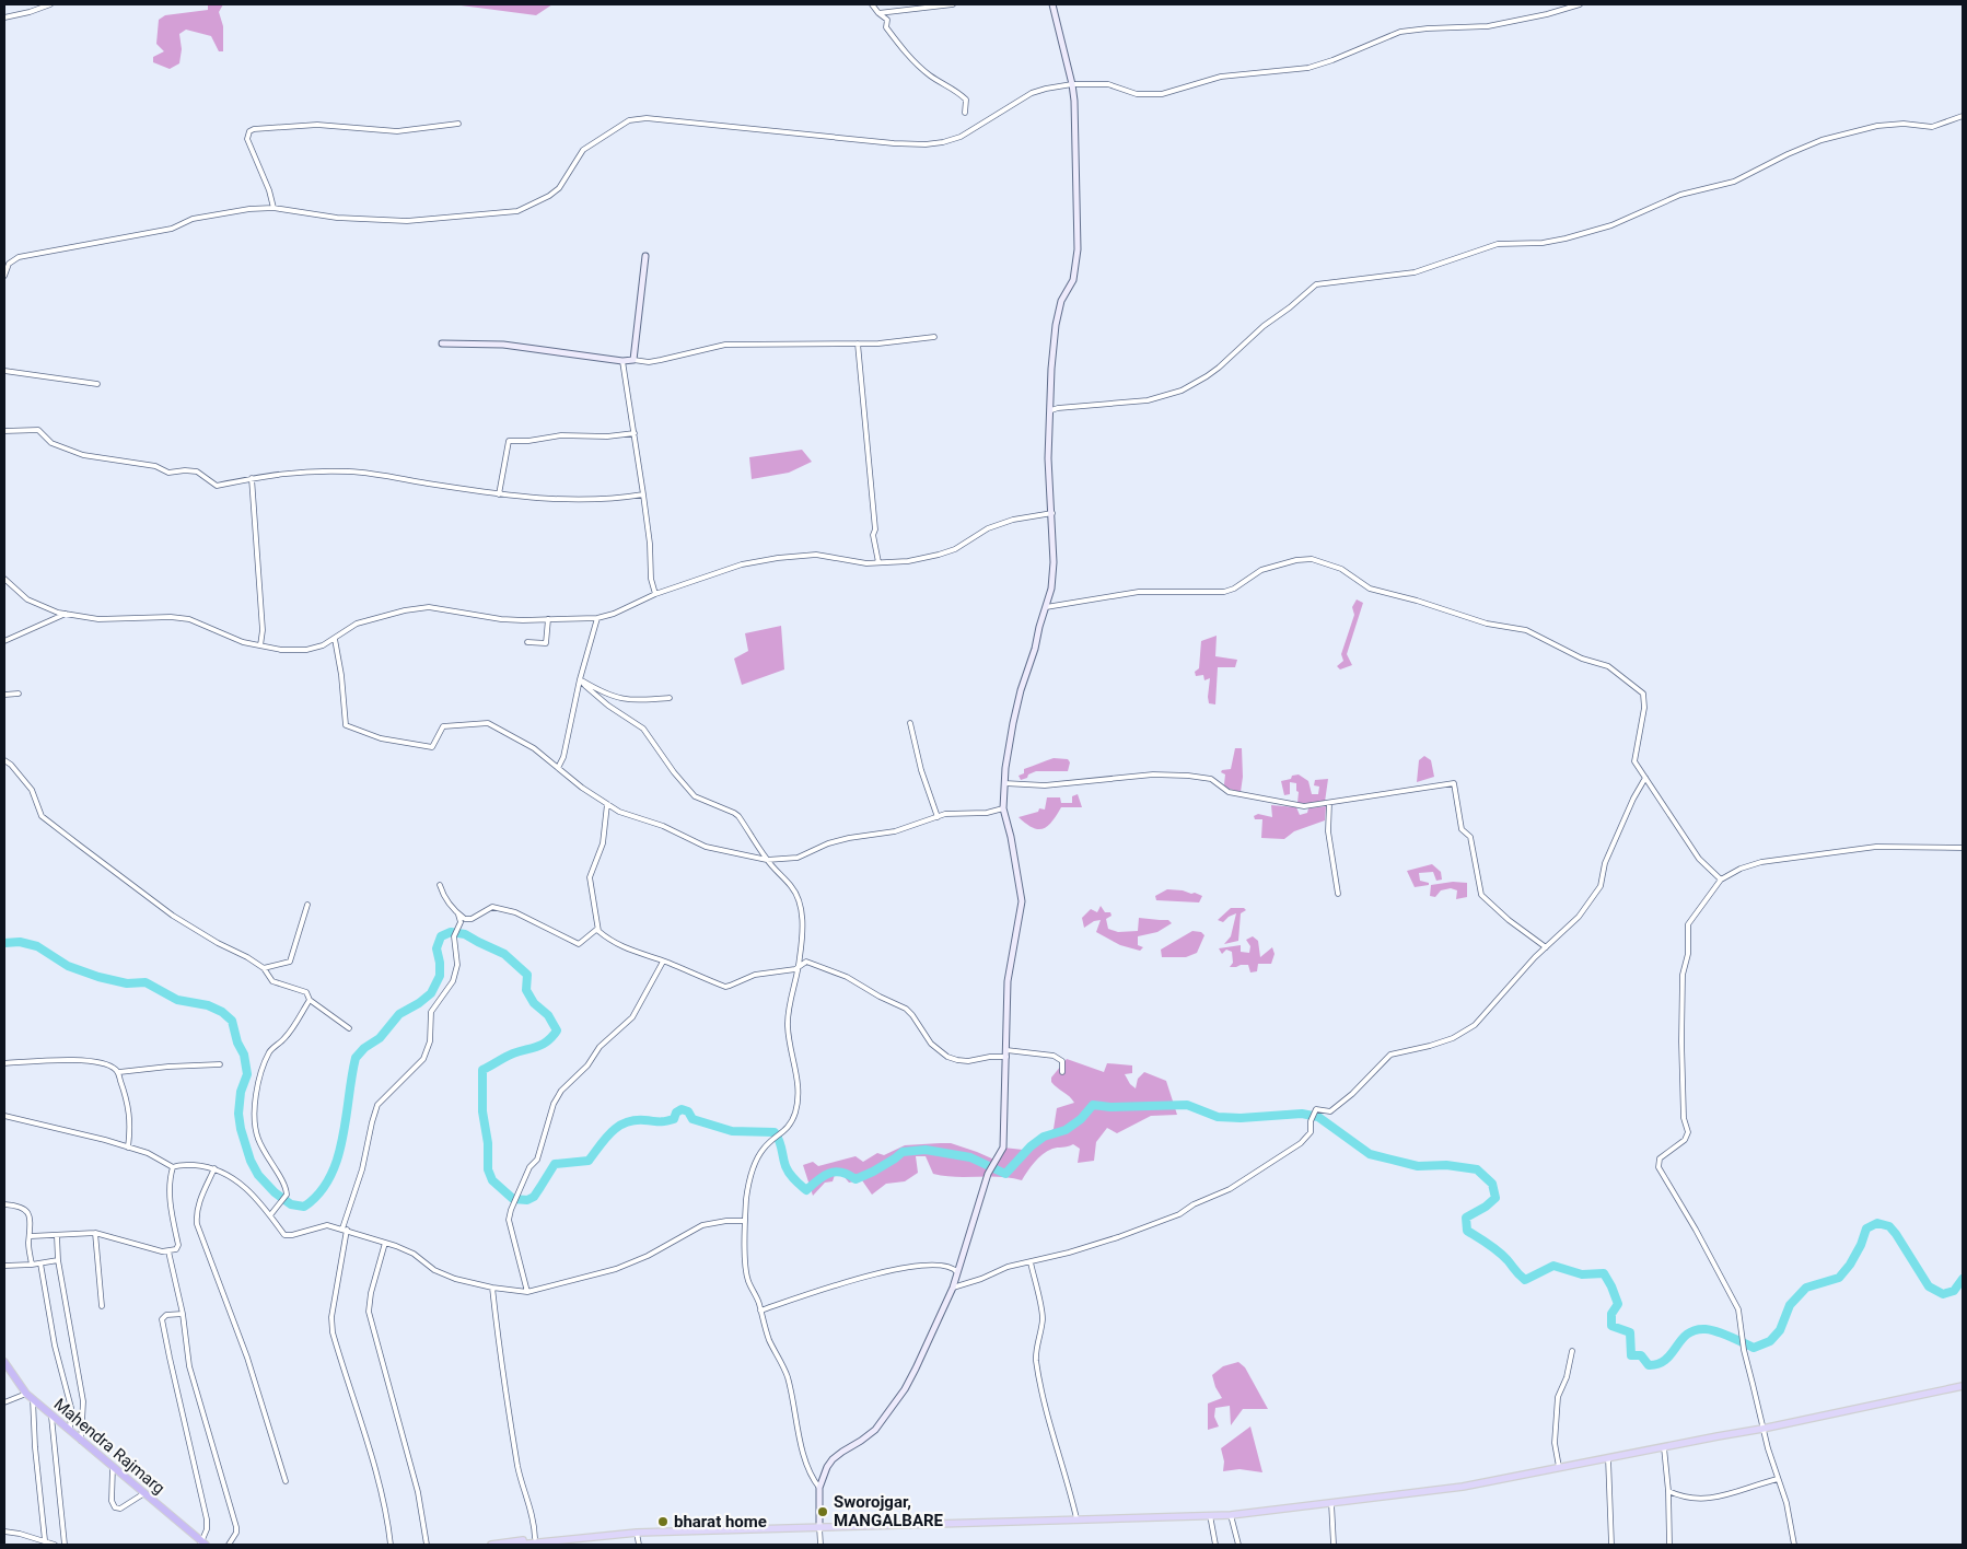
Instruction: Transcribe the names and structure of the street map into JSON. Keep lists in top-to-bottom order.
{
  "streets": {
    "highway": ["Mahendra Rajmarg"]
  },
  "places": ["Sworojgar, MANGALBARE", "bharat home"]
}
